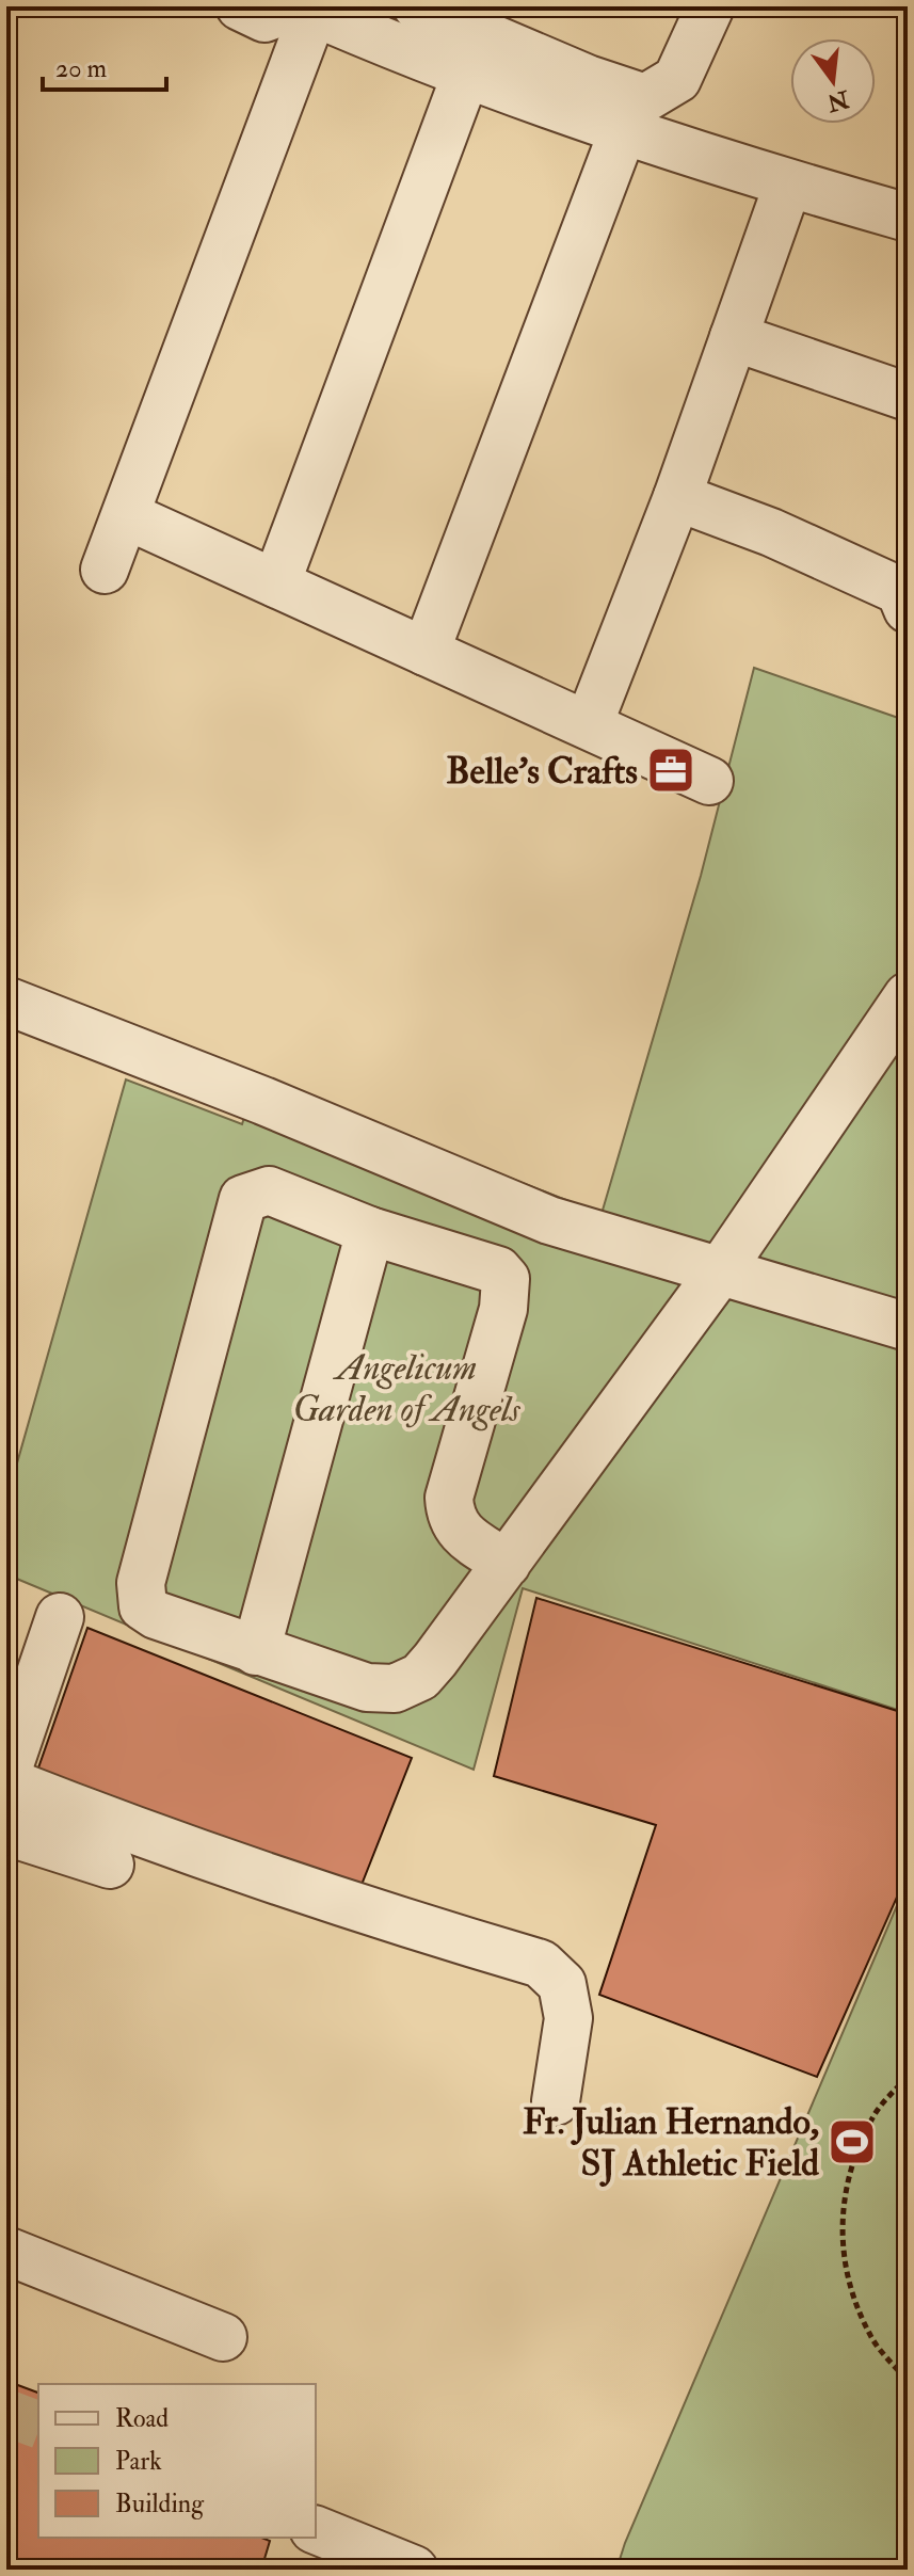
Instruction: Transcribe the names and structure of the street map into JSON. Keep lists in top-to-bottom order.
{
  "parks": ["Angelicum Garden of Angels"],
  "places": {
    "office": ["Belle's Crafts"],
    "sports": ["Fr. Julian Hernando, SJ Athletic Field"]
  },
  "legend": ["Road", "Park", "Building"],
  "scale_bar": "20 m",
  "north": "bottom"
}
